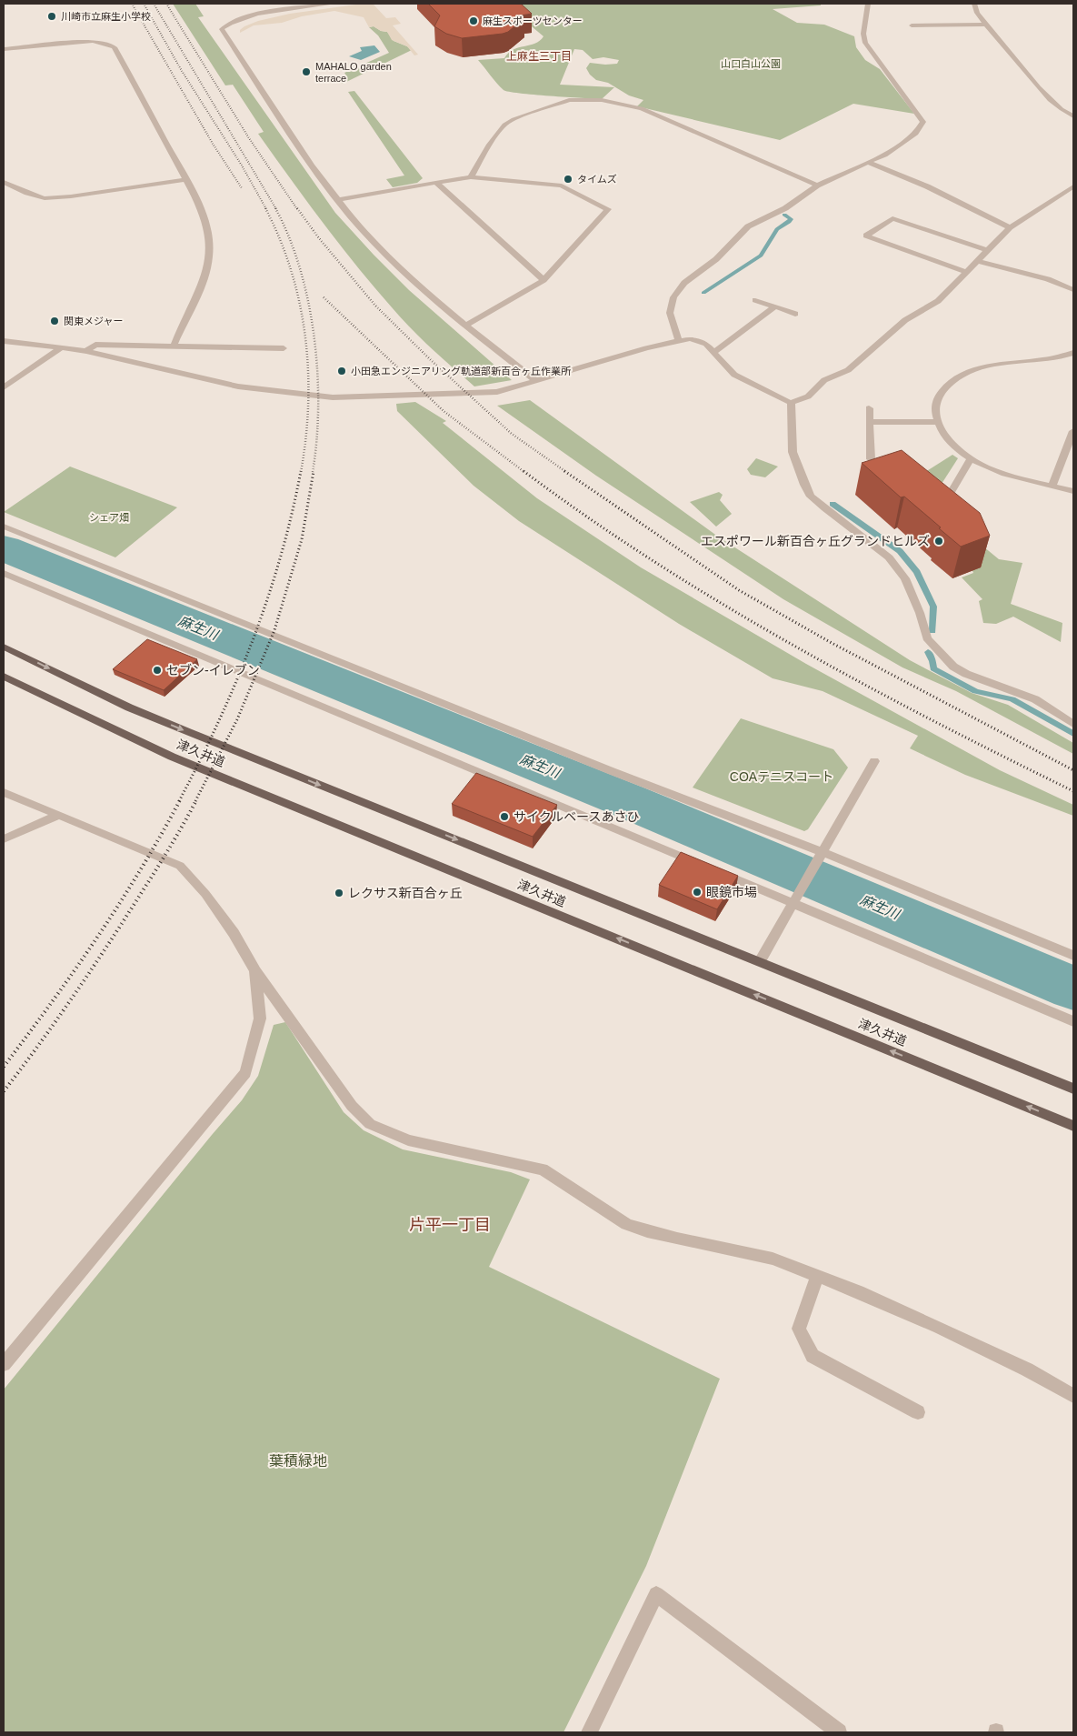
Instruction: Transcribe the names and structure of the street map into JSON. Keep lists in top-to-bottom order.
{
  "streets": {
    "main road": ["津久井道"]
  },
  "districts": ["上麻生三丁目", "片平一丁目"],
  "water": ["麻生川"],
  "parks": [
    "山口白山公園",
    "シェア畑",
    "COAテニスコート",
    "葉積緑地"
  ],
  "places": [
    "川崎市立麻生小学校",
    "麻生スポーツセンター",
    "MAHALO garden terrace",
    "タイムズ",
    "関東メジャー",
    "小田急エンジニアリング軌道部新百合ヶ丘作業所",
    "エスポワール新百合ヶ丘グランドヒルズ",
    "セブン-イレブン",
    "サイクルベースあさひ",
    "眼鏡市場",
    "レクサス新百合ヶ丘"
  ]
}
